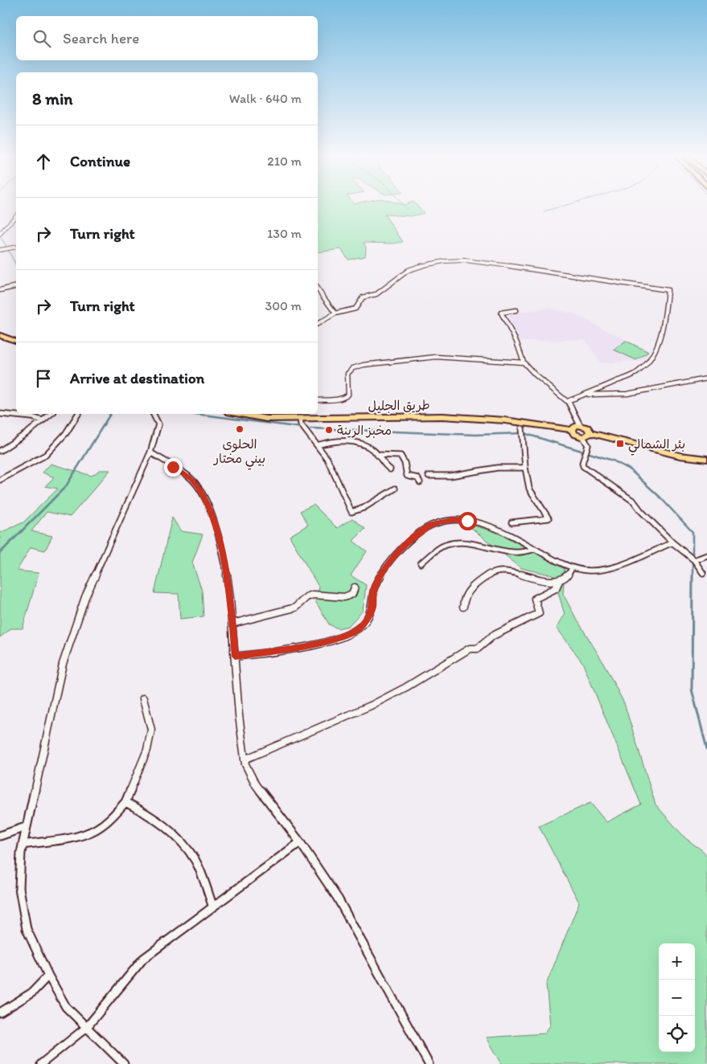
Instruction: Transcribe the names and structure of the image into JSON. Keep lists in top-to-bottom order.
{
  "streets": {
    "main road": ["طريق الجليل"]
  },
  "places": {
    "other": ["الحلوى بيني مختار", "مخبز الرينة"],
    "transit": ["بئر الشمالي"]
  },
  "page": {
    "search": "Search here",
    "heading": ["8 min", "Walk · 640 m"],
    "list": [
      ["Continue", "210 m"],
      ["Turn right", "130 m"],
      ["Turn right", "300 m"],
      "Arrive at destination"
    ],
    "map_buttons": ["+", "−"]
  }
}
